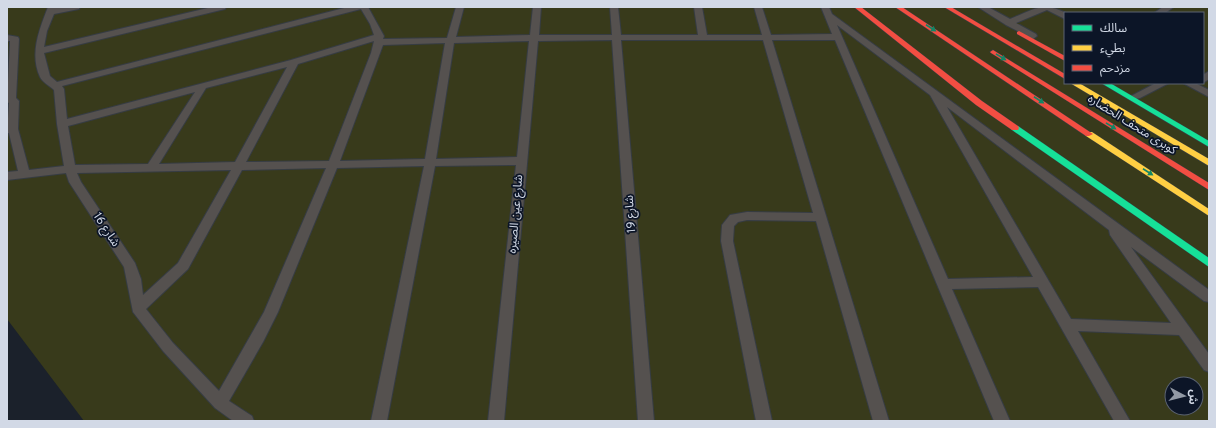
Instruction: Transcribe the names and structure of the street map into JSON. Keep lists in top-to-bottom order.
{
  "streets": {
    "main road": ["كوبرى متحف الحضاره"],
    "lane": ["شارع عين الصيره", "شارع 19", "شارع 16"]
  },
  "legend": ["سالك", "بطيء", "مزدحم"],
  "north": "right"
}
